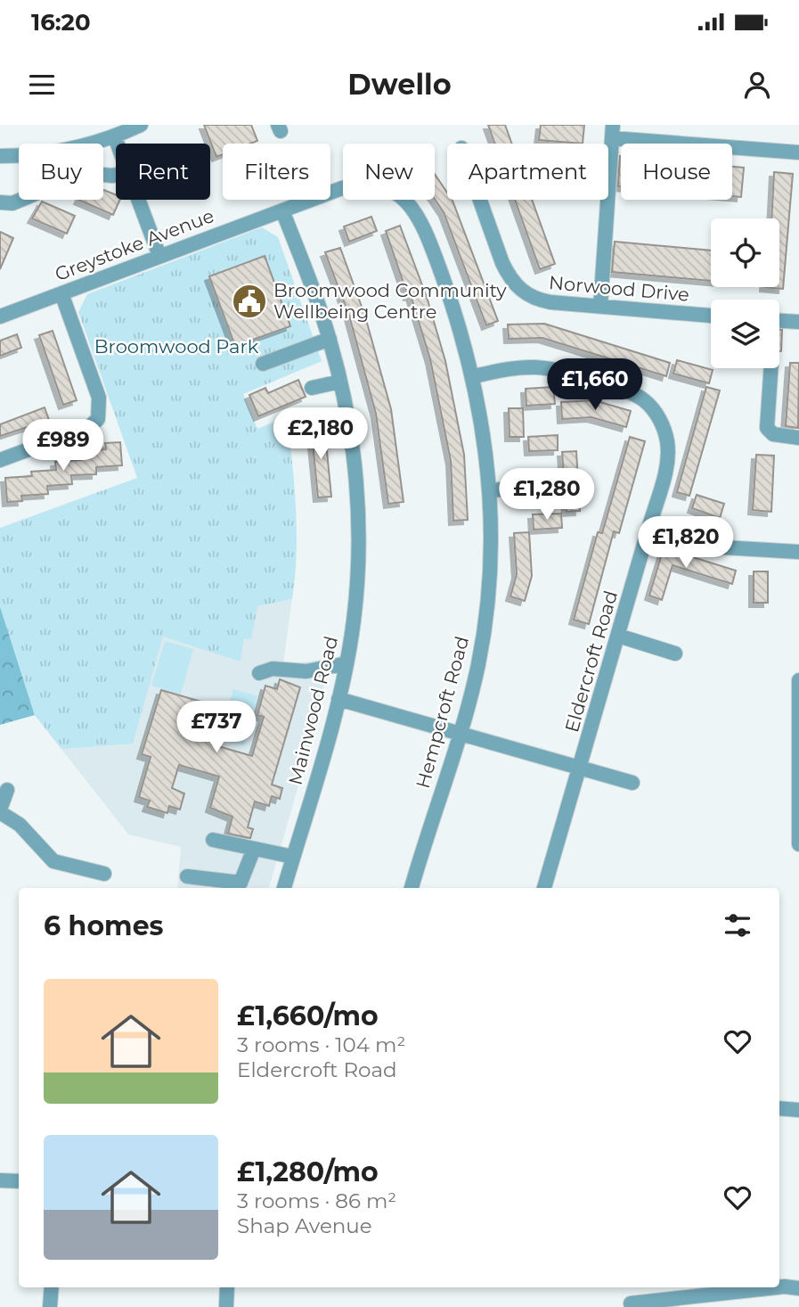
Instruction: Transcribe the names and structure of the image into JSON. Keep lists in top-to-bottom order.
{
  "streets": {
    "street": [
      "Greystoke Avenue",
      "Norwood Drive",
      "Eldercroft Road",
      "Mainwood Road",
      "Hempcroft Road"
    ]
  },
  "crossings": [
    ["Greystoke Avenue", "Mainwood Road"],
    ["Greystoke Avenue", "Hempcroft Road"],
    ["Eldercroft Road", "Hempcroft Road"],
    ["Mainwood Road", "Hempcroft Road"]
  ],
  "parks": ["Broomwood Park"],
  "places": {
    "public building": ["Broomwood Community Wellbeing Centre"]
  },
  "page": {
    "status": "16:20",
    "header": "Dwello",
    "chip": [
      "Buy",
      "Rent",
      "Filters",
      "New",
      "Apartment",
      "House"
    ],
    "price": [
      "£1,660",
      "£2,180",
      "£989",
      "£1,280",
      "£1,820",
      "£737"
    ],
    "heading": "6 homes",
    "list": [
      {
        "name": "£1,660/mo",
        "note": "3 rooms · 104 m² · Eldercroft Road"
      },
      {
        "name": "£1,280/mo",
        "note": "3 rooms · 86 m² · Shap Avenue"
      }
    ]
  }
}
